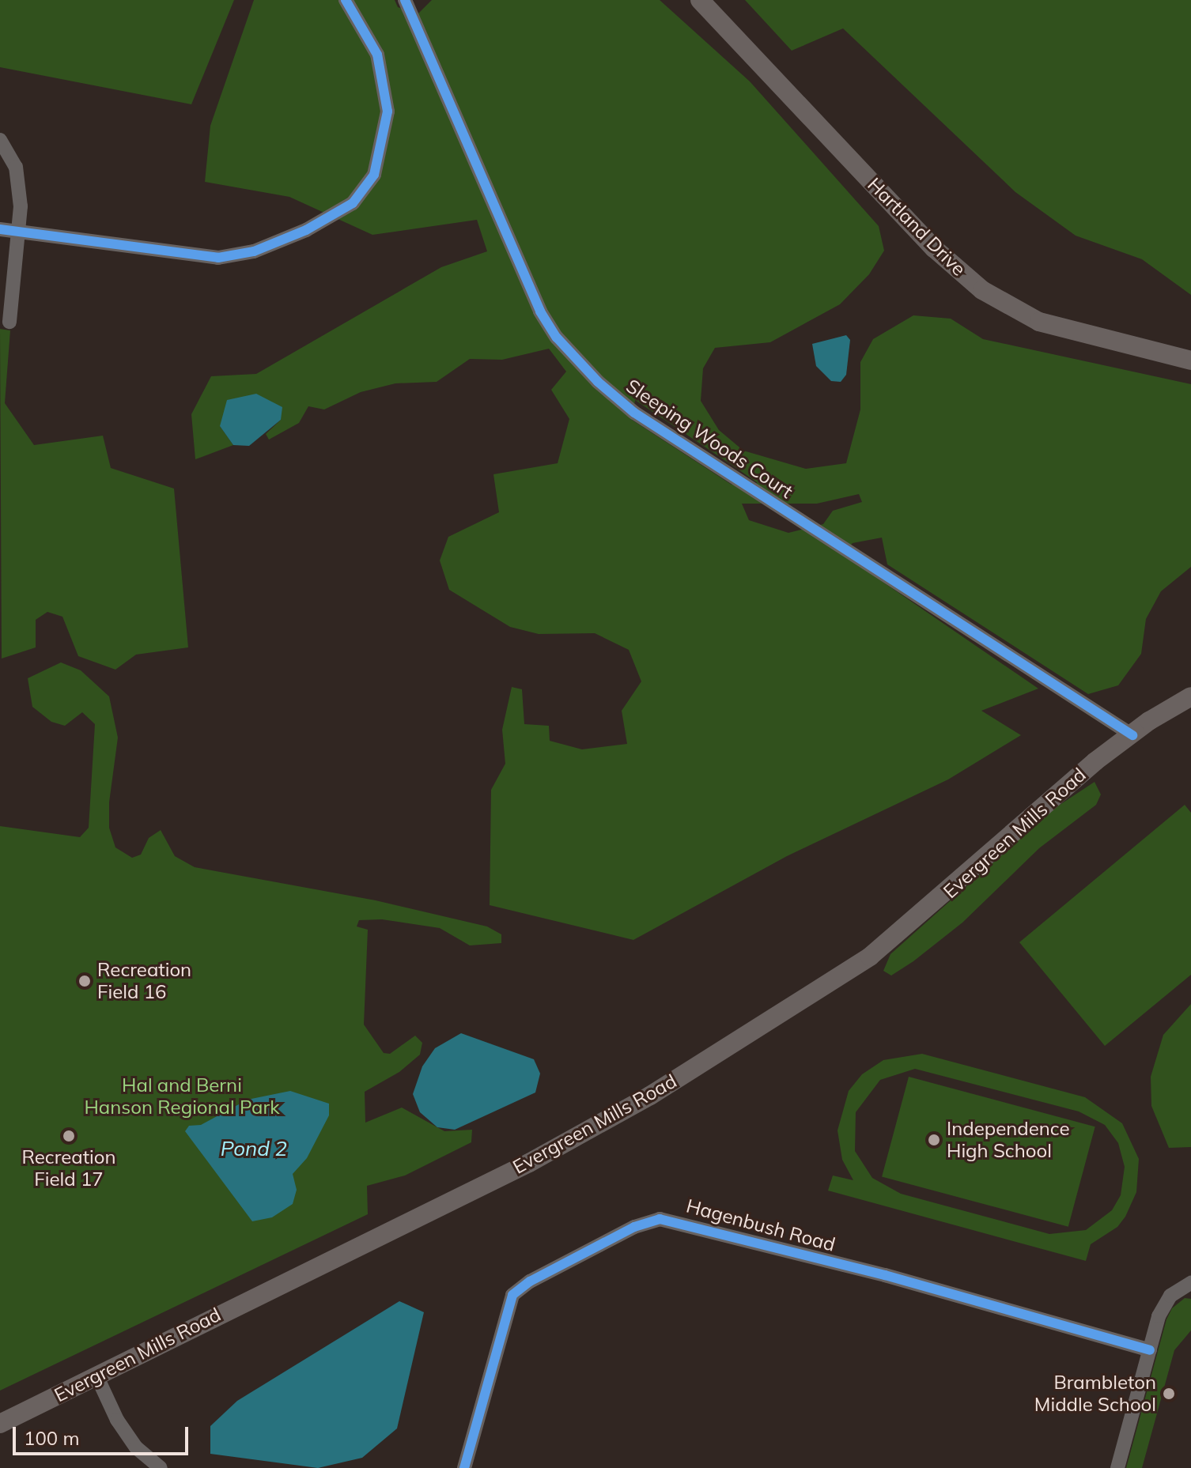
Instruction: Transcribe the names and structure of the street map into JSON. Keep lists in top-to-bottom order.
{
  "streets": {
    "main road": ["Hartland Drive", "Evergreen Mills Road"],
    "street": ["Sleeping Woods Court", "Hagenbush Road"]
  },
  "crossings": [
    ["Sleeping Woods Court", "Evergreen Mills Road"]
  ],
  "water": ["Pond 2"],
  "parks": ["Hal and Berni Hanson Regional Park"],
  "places": [
    "Recreation Field 16",
    "Recreation Field 17",
    "Independence High School",
    "Brambleton Middle School"
  ],
  "scale_bar": "100 m"
}
